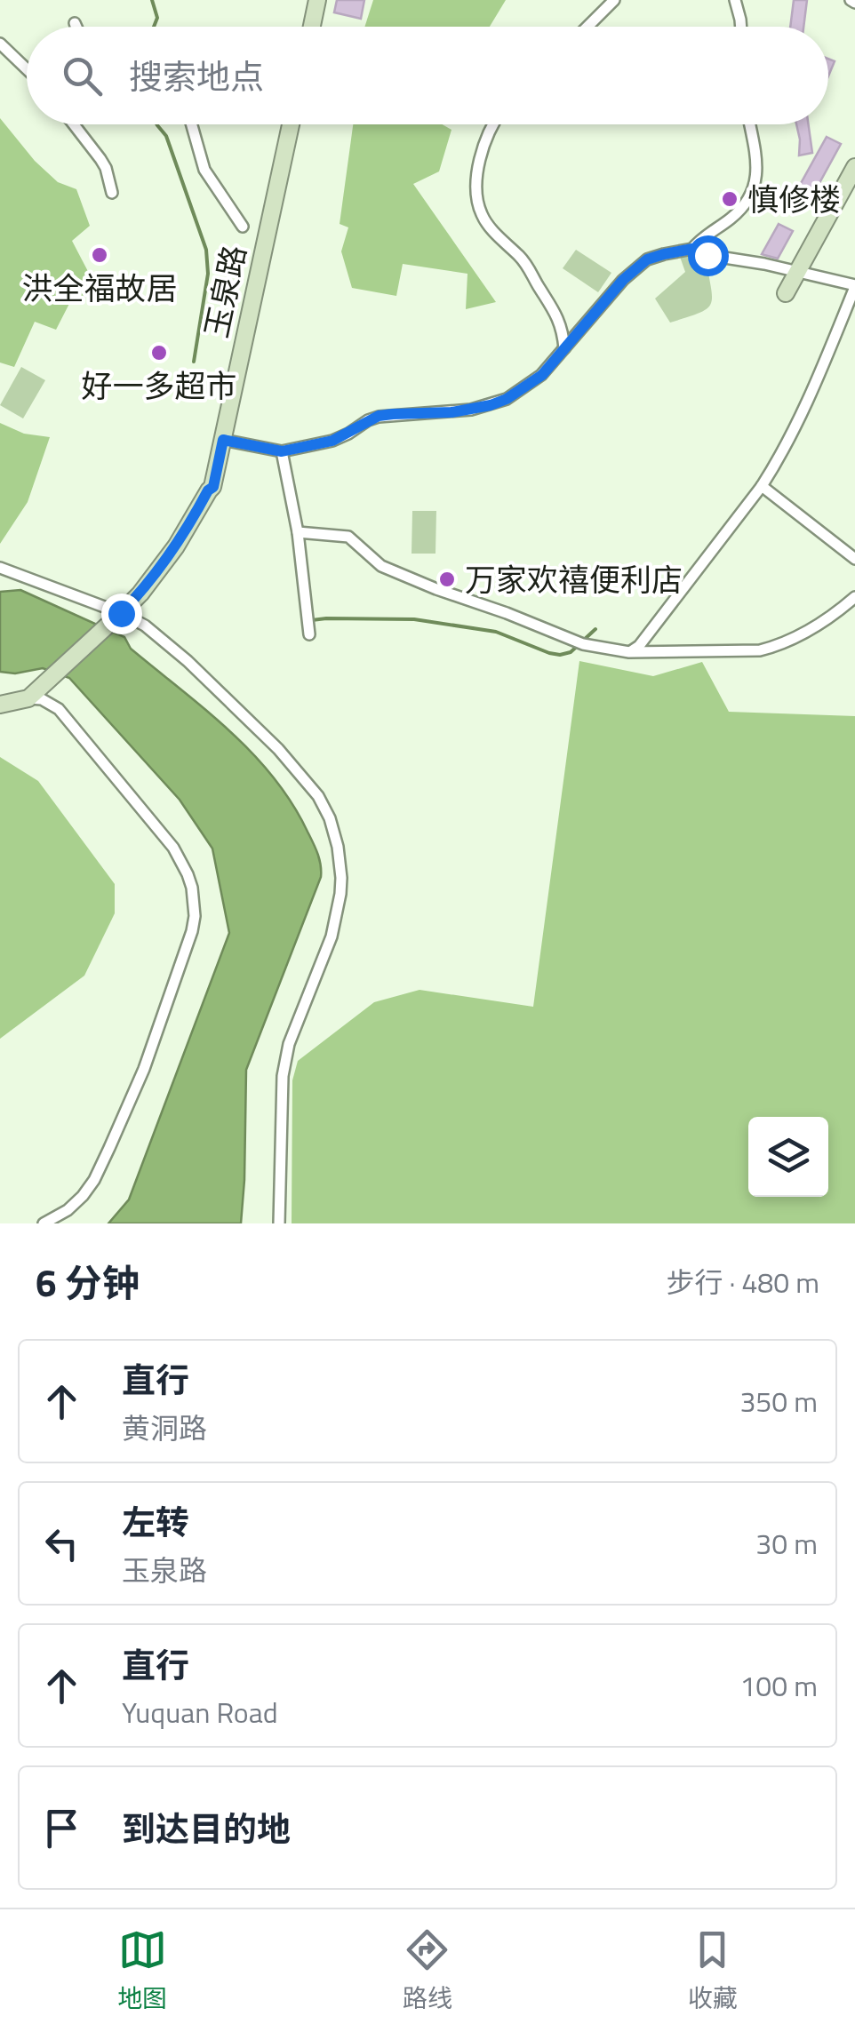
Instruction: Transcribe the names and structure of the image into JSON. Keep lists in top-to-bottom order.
{
  "streets": {
    "street": ["玉泉路"]
  },
  "places": [
    "慎修楼",
    "洪全福故居",
    "好一多超市",
    "万家欢禧便利店"
  ],
  "page": {
    "search": "搜索地点",
    "heading": ["6 分钟", "步行 · 480 m"],
    "list": [
      ["直行", "黄洞路", "350 m"],
      ["左转", "玉泉路", "30 m"],
      ["直行", "Yuquan Road", "100 m"],
      "到达目的地"
    ],
    "nav": ["地图", "路线", "收藏"]
  }
}
